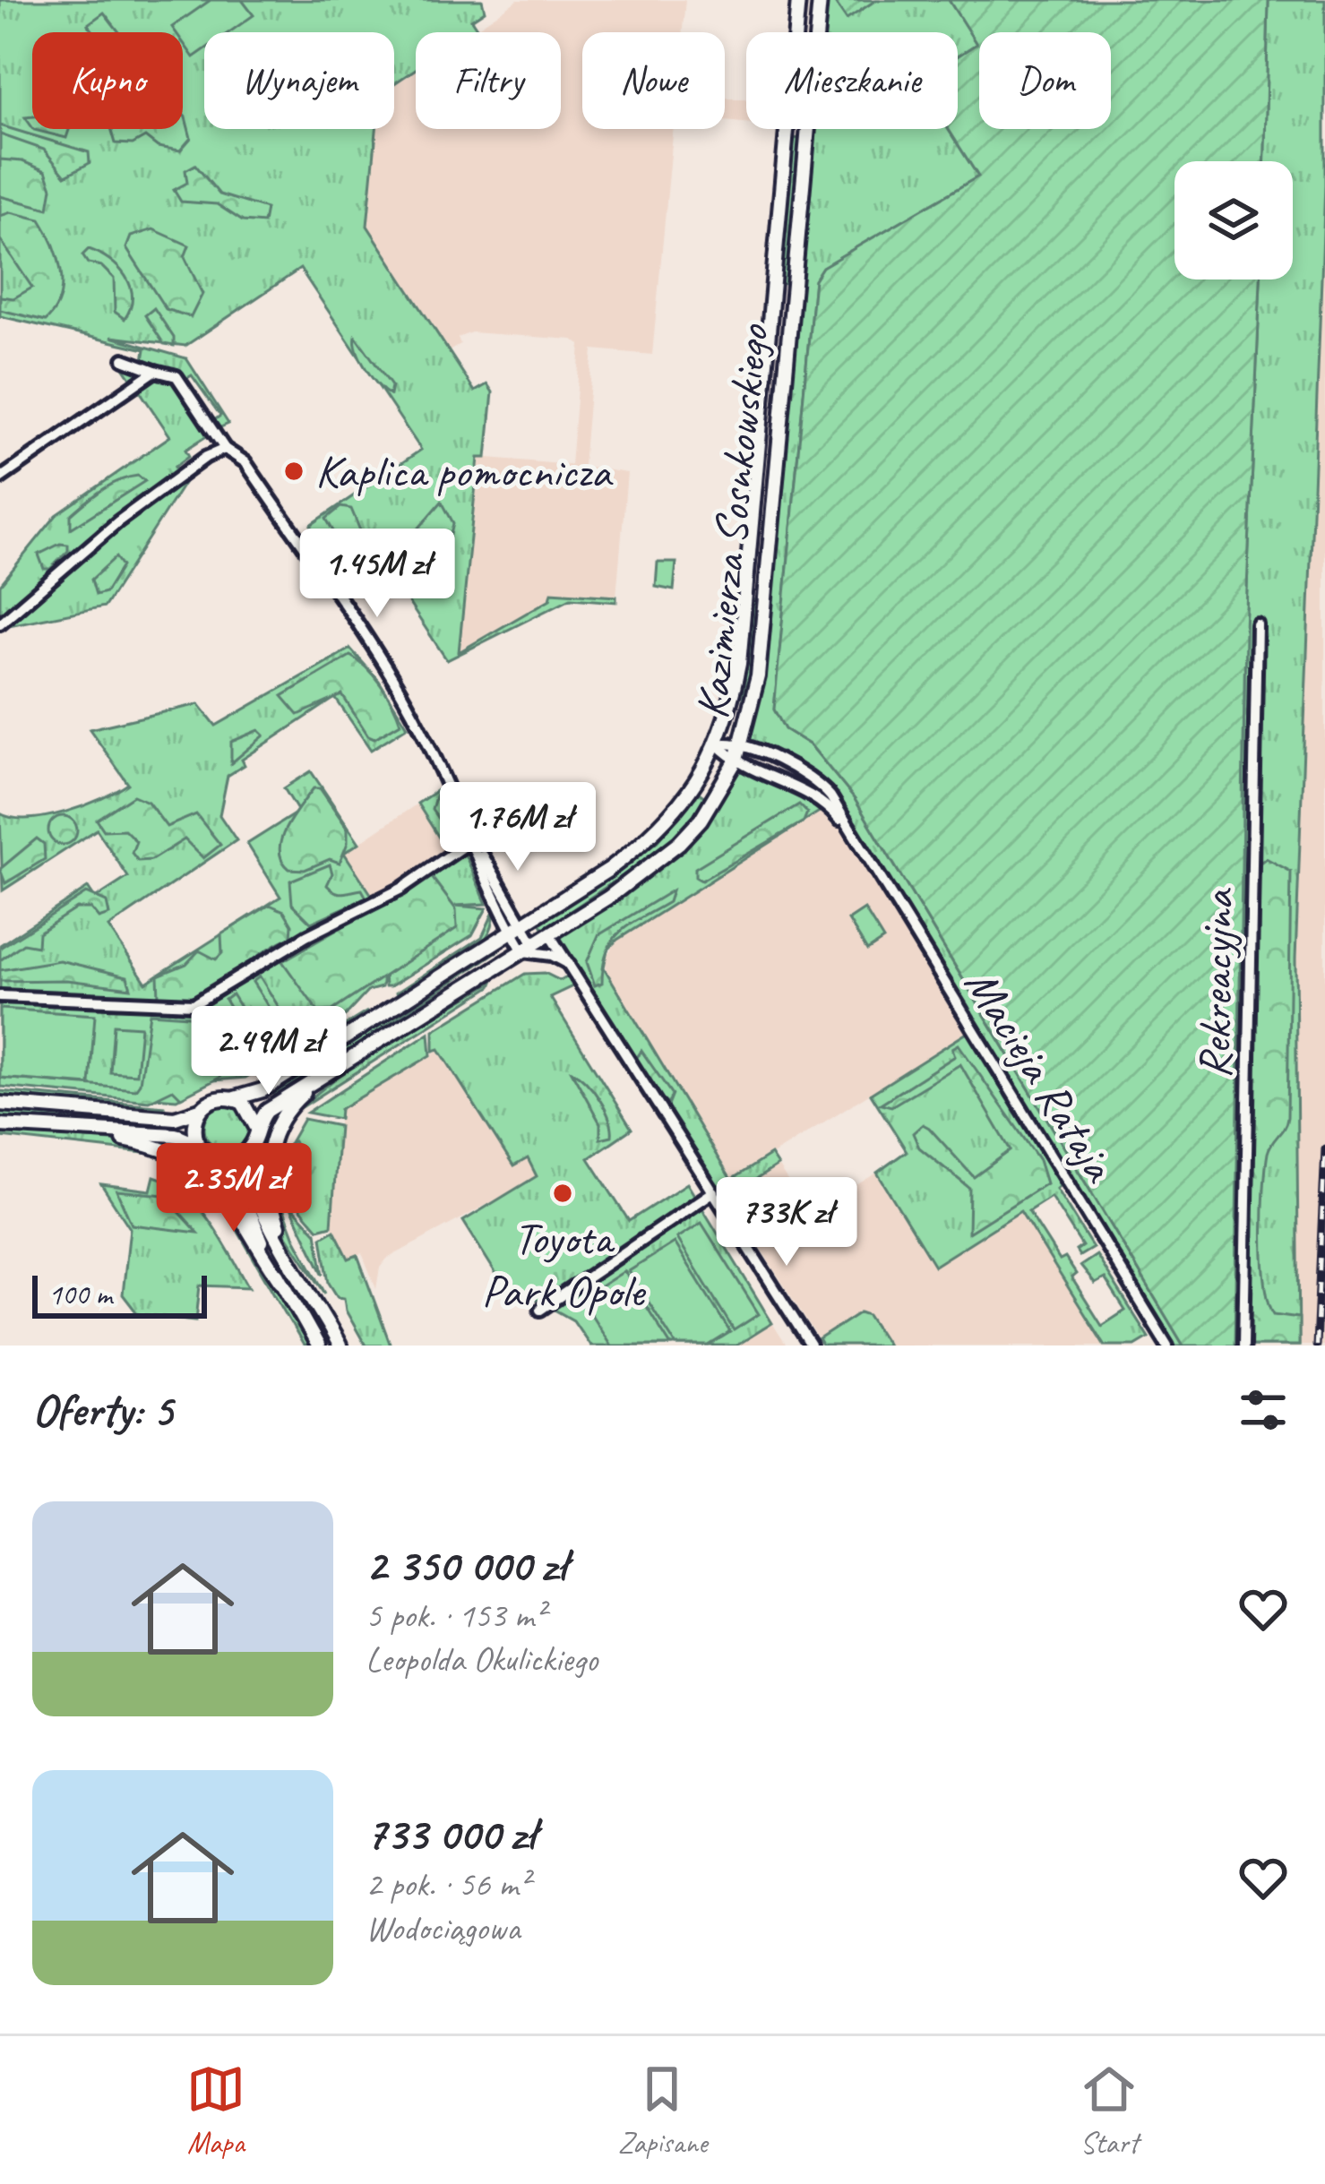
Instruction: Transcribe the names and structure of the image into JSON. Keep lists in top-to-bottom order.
{
  "streets": {
    "street": ["Kazimierza Sosnkowskiego", "Rekreacyjna", "Macieja Rataja"]
  },
  "crossings": [
    ["Kazimierza Sosnkowskiego", "Macieja Rataja"]
  ],
  "places": ["Kaplica pomocnicza", "Toyota Park Opole"],
  "scale_bar": "100 m",
  "page": {
    "chip": [
      "Kupno",
      "Wynajem",
      "Filtry",
      "Nowe",
      "Mieszkanie",
      "Dom"
    ],
    "price": [
      "1.45M zł",
      "1.76M zł",
      "2.49M zł",
      "2.35M zł",
      "733K zł"
    ],
    "scale": "100 m",
    "heading": "Oferty: 5",
    "list": [
      {
        "name": "2 350 000 zł",
        "note": "5 pok. · 153 m² · Leopolda Okulickiego"
      },
      {
        "name": "733 000 zł",
        "note": "2 pok. · 56 m² · Wodociągowa"
      }
    ],
    "tabs": ["Mapa", "Zapisane", "Start"]
  }
}
